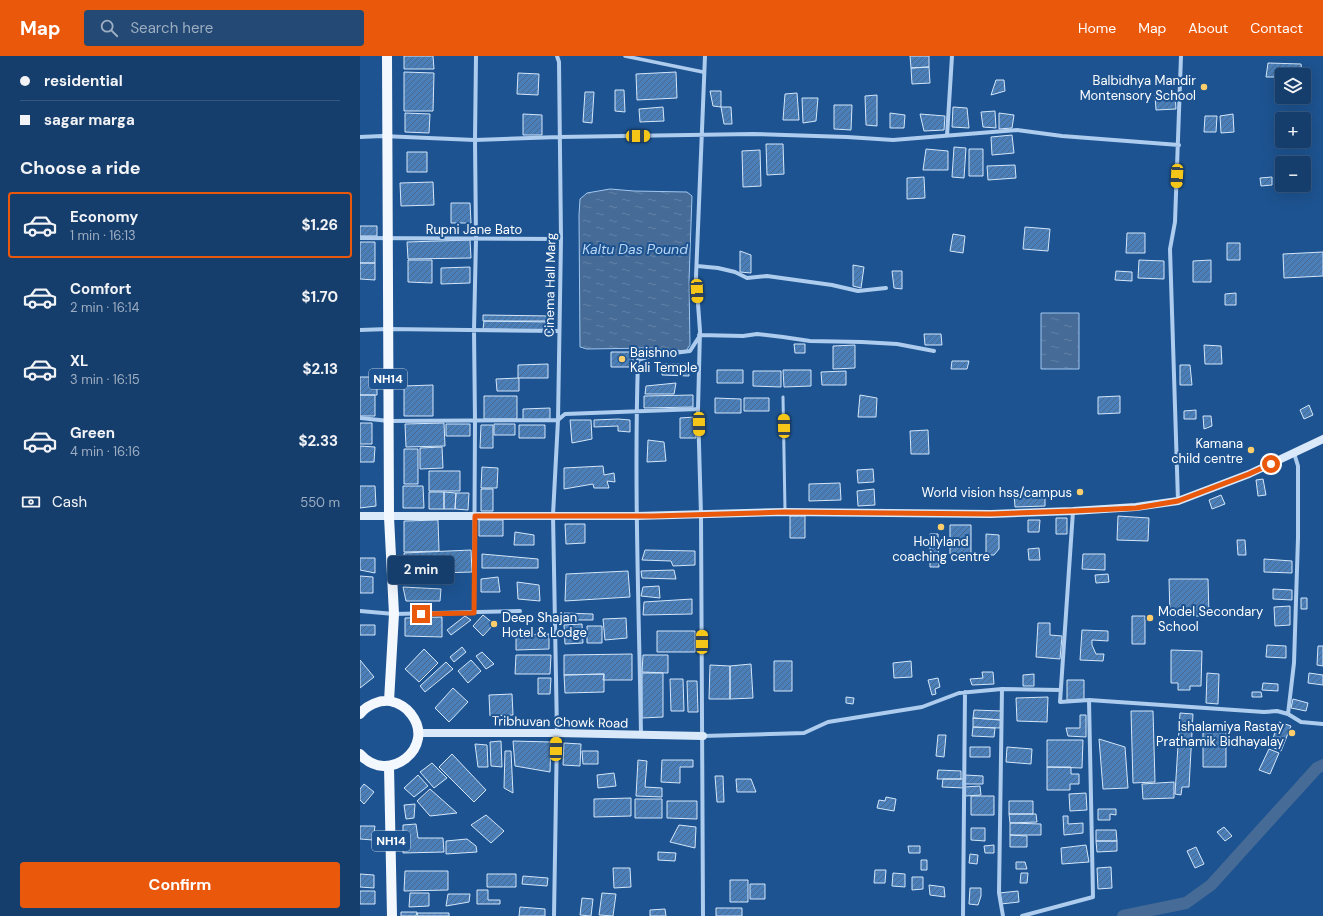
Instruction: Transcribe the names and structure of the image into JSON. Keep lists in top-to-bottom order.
{
  "streets": {
    "main road": ["NH14", "Tribhuvan Chowk Road"],
    "street": ["Rupni Jane Bato", "Cinema Hall Marg"]
  },
  "crossings": [
    ["Rupni Jane Bato", "Cinema Hall Marg"],
    ["Rupni Jane Bato", "NH14"],
    ["Cinema Hall Marg", "Tribhuvan Chowk Road"]
  ],
  "water": ["Kaltu Das Pound"],
  "places": [
    "Balbidhya Mandir Montensory School",
    "Baishno Kali Temple",
    "Kamana child centre",
    "World vision hss/campus",
    "Hollyland coaching centre",
    "Model Secondary School",
    "Deep Shajan Hotel & Lodge",
    "Ishalamiya Rastay Prathamik Bidhayalay"
  ],
  "page": {
    "header": "Map",
    "search": "Search here",
    "nav": [
      "Home",
      "Map",
      "About",
      "Contact"
    ],
    "banner": ["residential", "sagar marga"],
    "map_buttons": ["+", "−"],
    "heading": "Choose a ride",
    "list": [
      {
        "name": "Economy",
        "note": "1 min · 16:13",
        "value": "$1.26"
      },
      {
        "name": "Comfort",
        "note": "2 min · 16:14",
        "value": "$1.70"
      },
      {
        "name": "XL",
        "note": "3 min · 16:15",
        "value": "$2.13"
      },
      {
        "name": "Green",
        "note": "4 min · 16:16",
        "value": "$2.33"
      }
    ],
    "pay": ["Cash", "550 m"],
    "bubble": "2 min",
    "buttons": "Confirm"
  }
}
